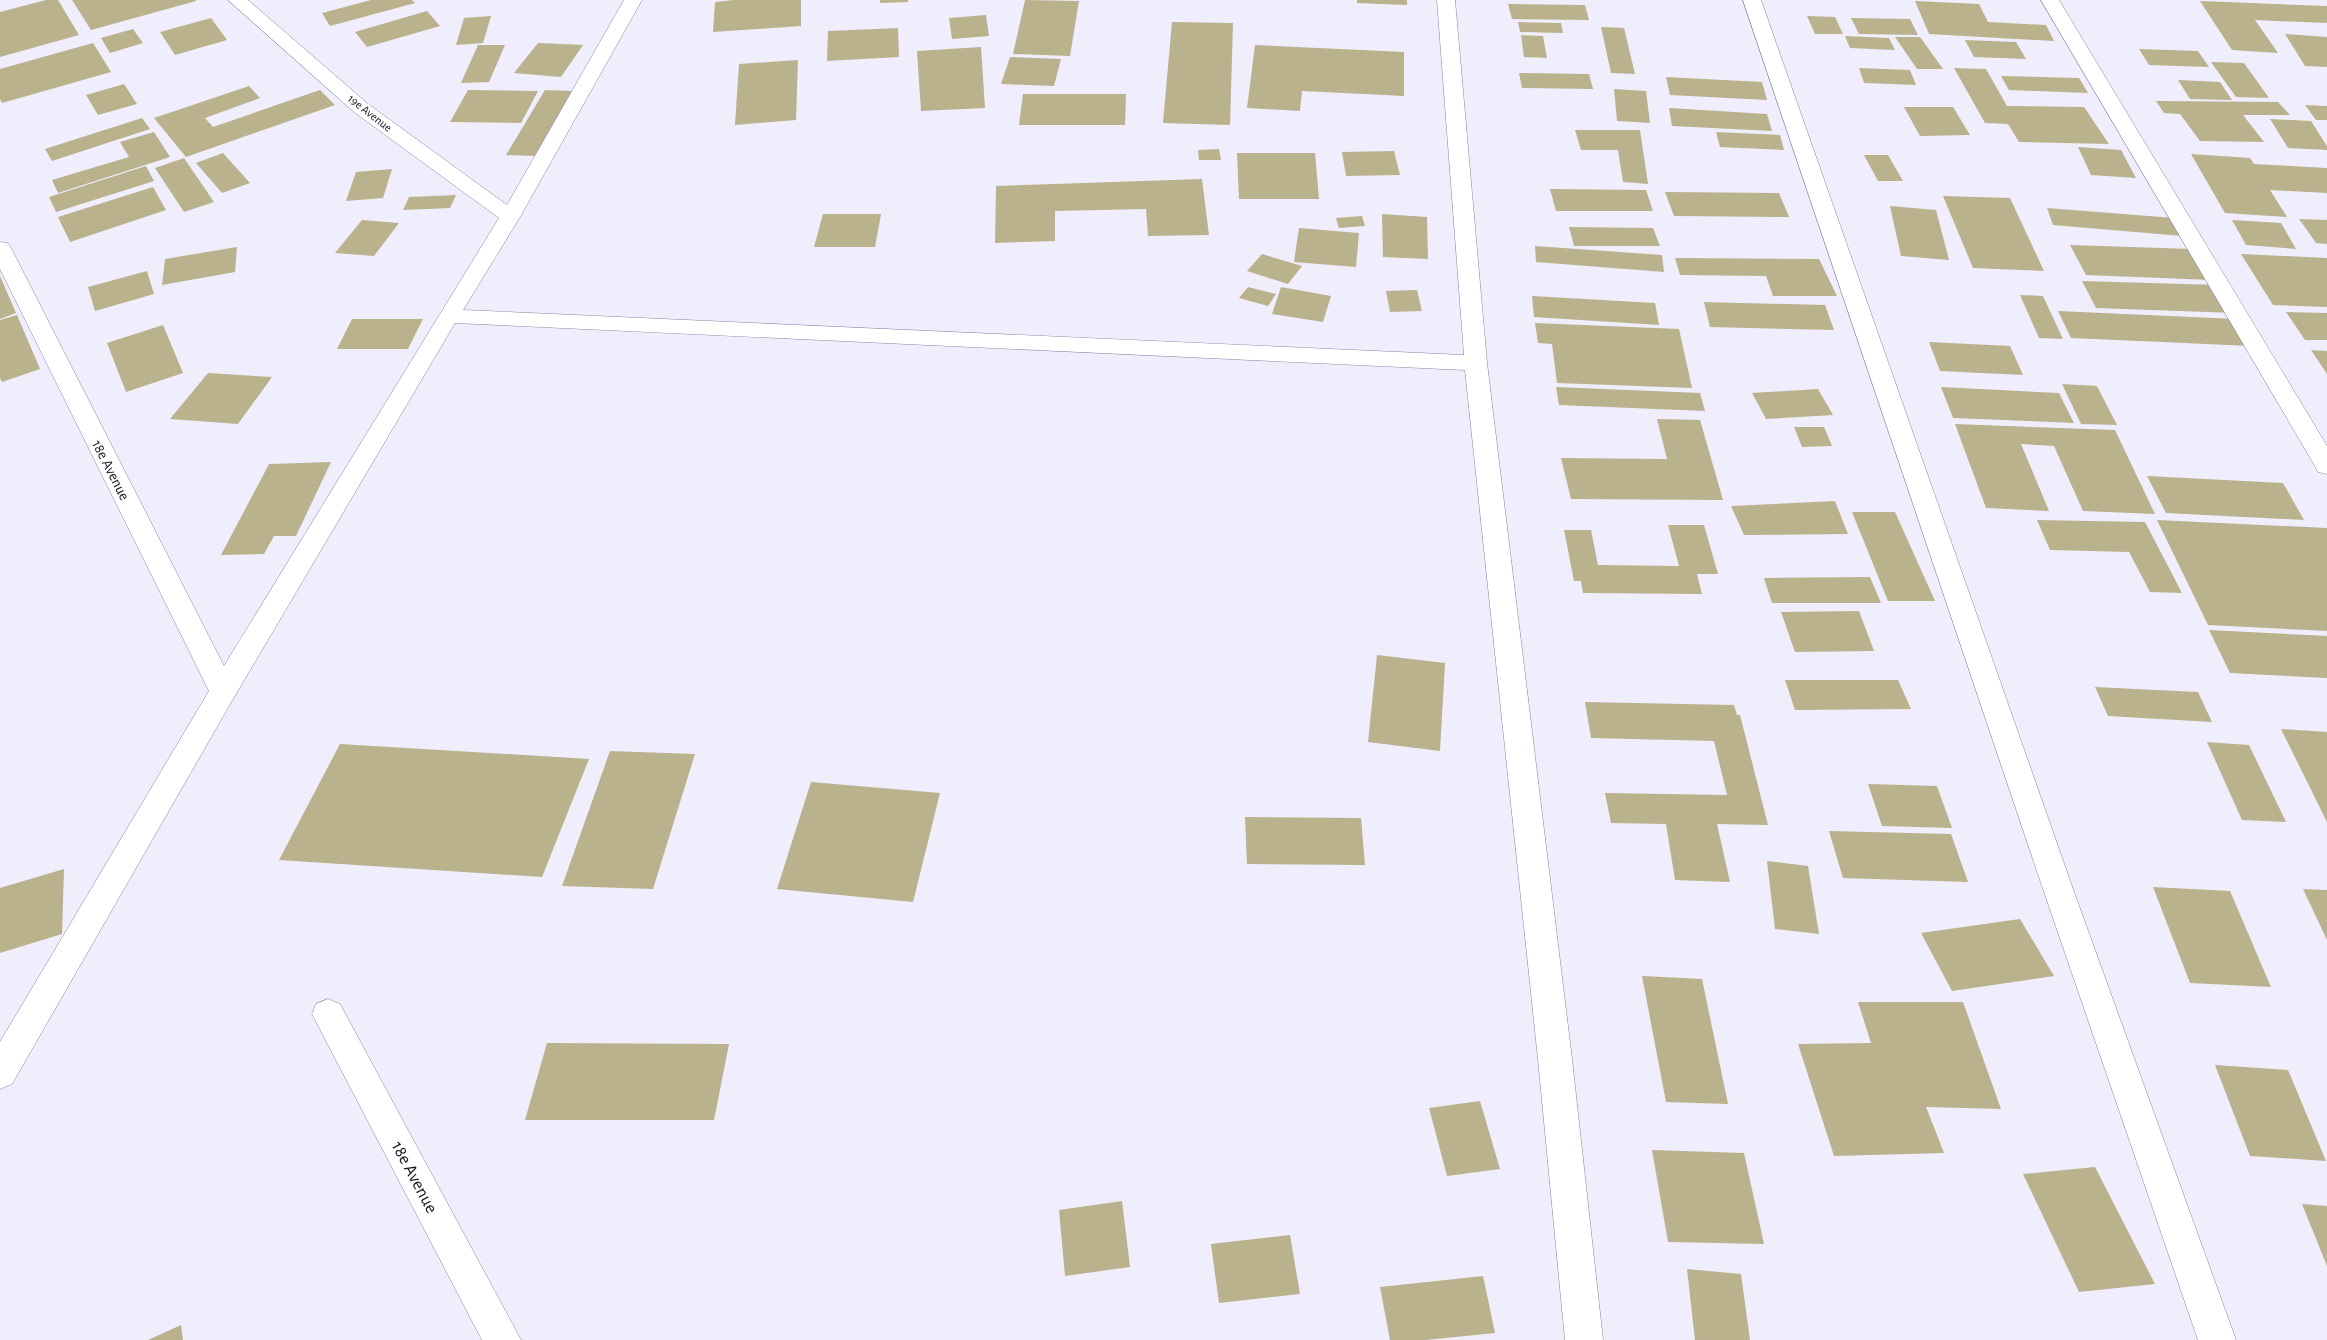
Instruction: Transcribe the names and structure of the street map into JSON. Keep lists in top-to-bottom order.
{
  "streets": {
    "street": ["19e Avenue", "18e Avenue"]
  }
}
